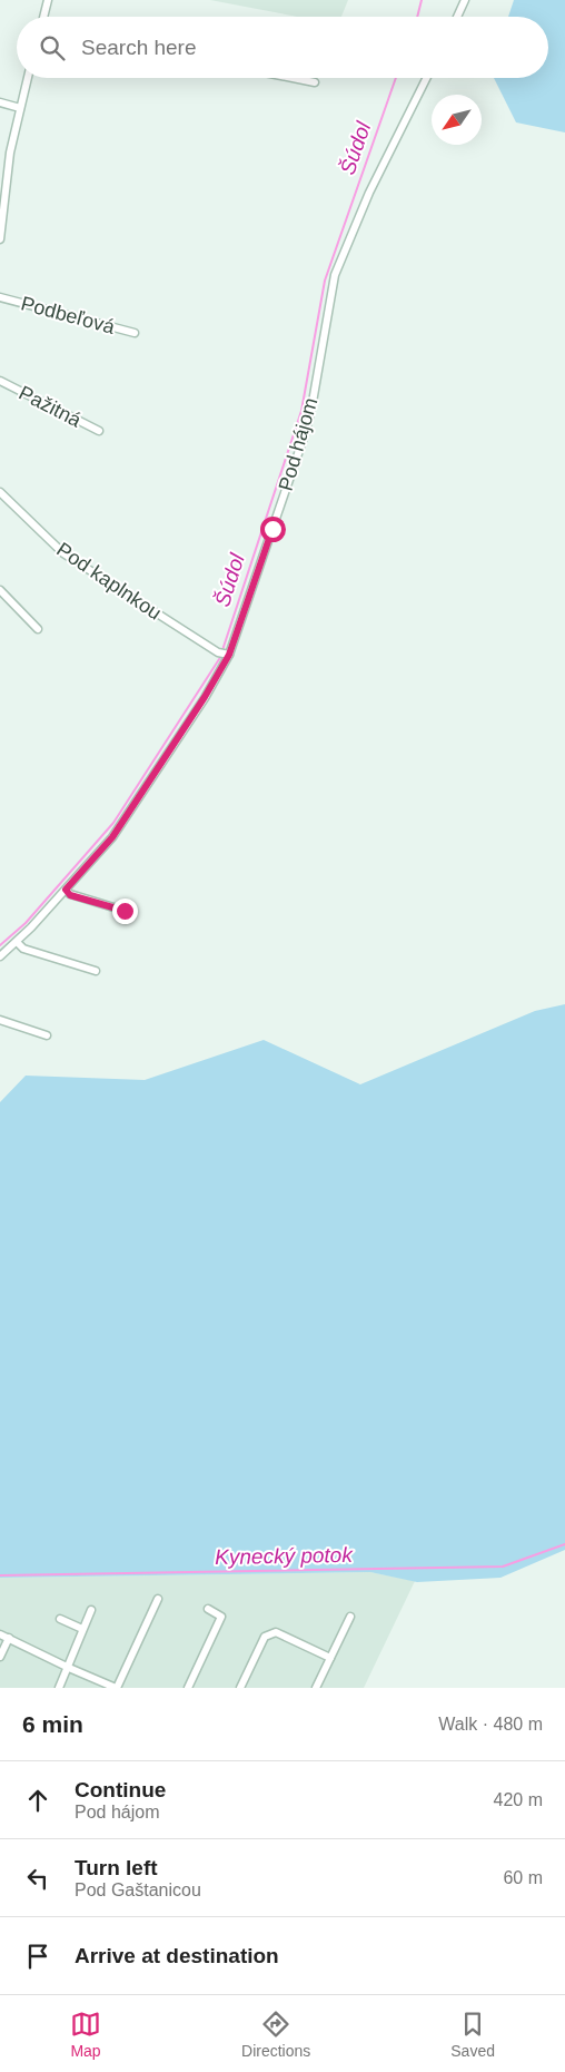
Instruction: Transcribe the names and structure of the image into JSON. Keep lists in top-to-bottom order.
{
  "streets": {
    "street": [
      "Podbeľová",
      "Pažitná",
      "Pod hájom",
      "Pod kaplnkou"
    ]
  },
  "crossings": [
    ["Pod hájom", "Pod kaplnkou"]
  ],
  "water": ["Šúdol", "Kynecký potok"],
  "north": "bottom left",
  "page": {
    "search": "Search here",
    "heading": ["6 min", "Walk · 480 m"],
    "list": [
      ["Continue", "Pod hájom", "420 m"],
      ["Turn left", "Pod Gaštanicou", "60 m"],
      "Arrive at destination"
    ],
    "nav": ["Map", "Directions", "Saved"]
  }
}
